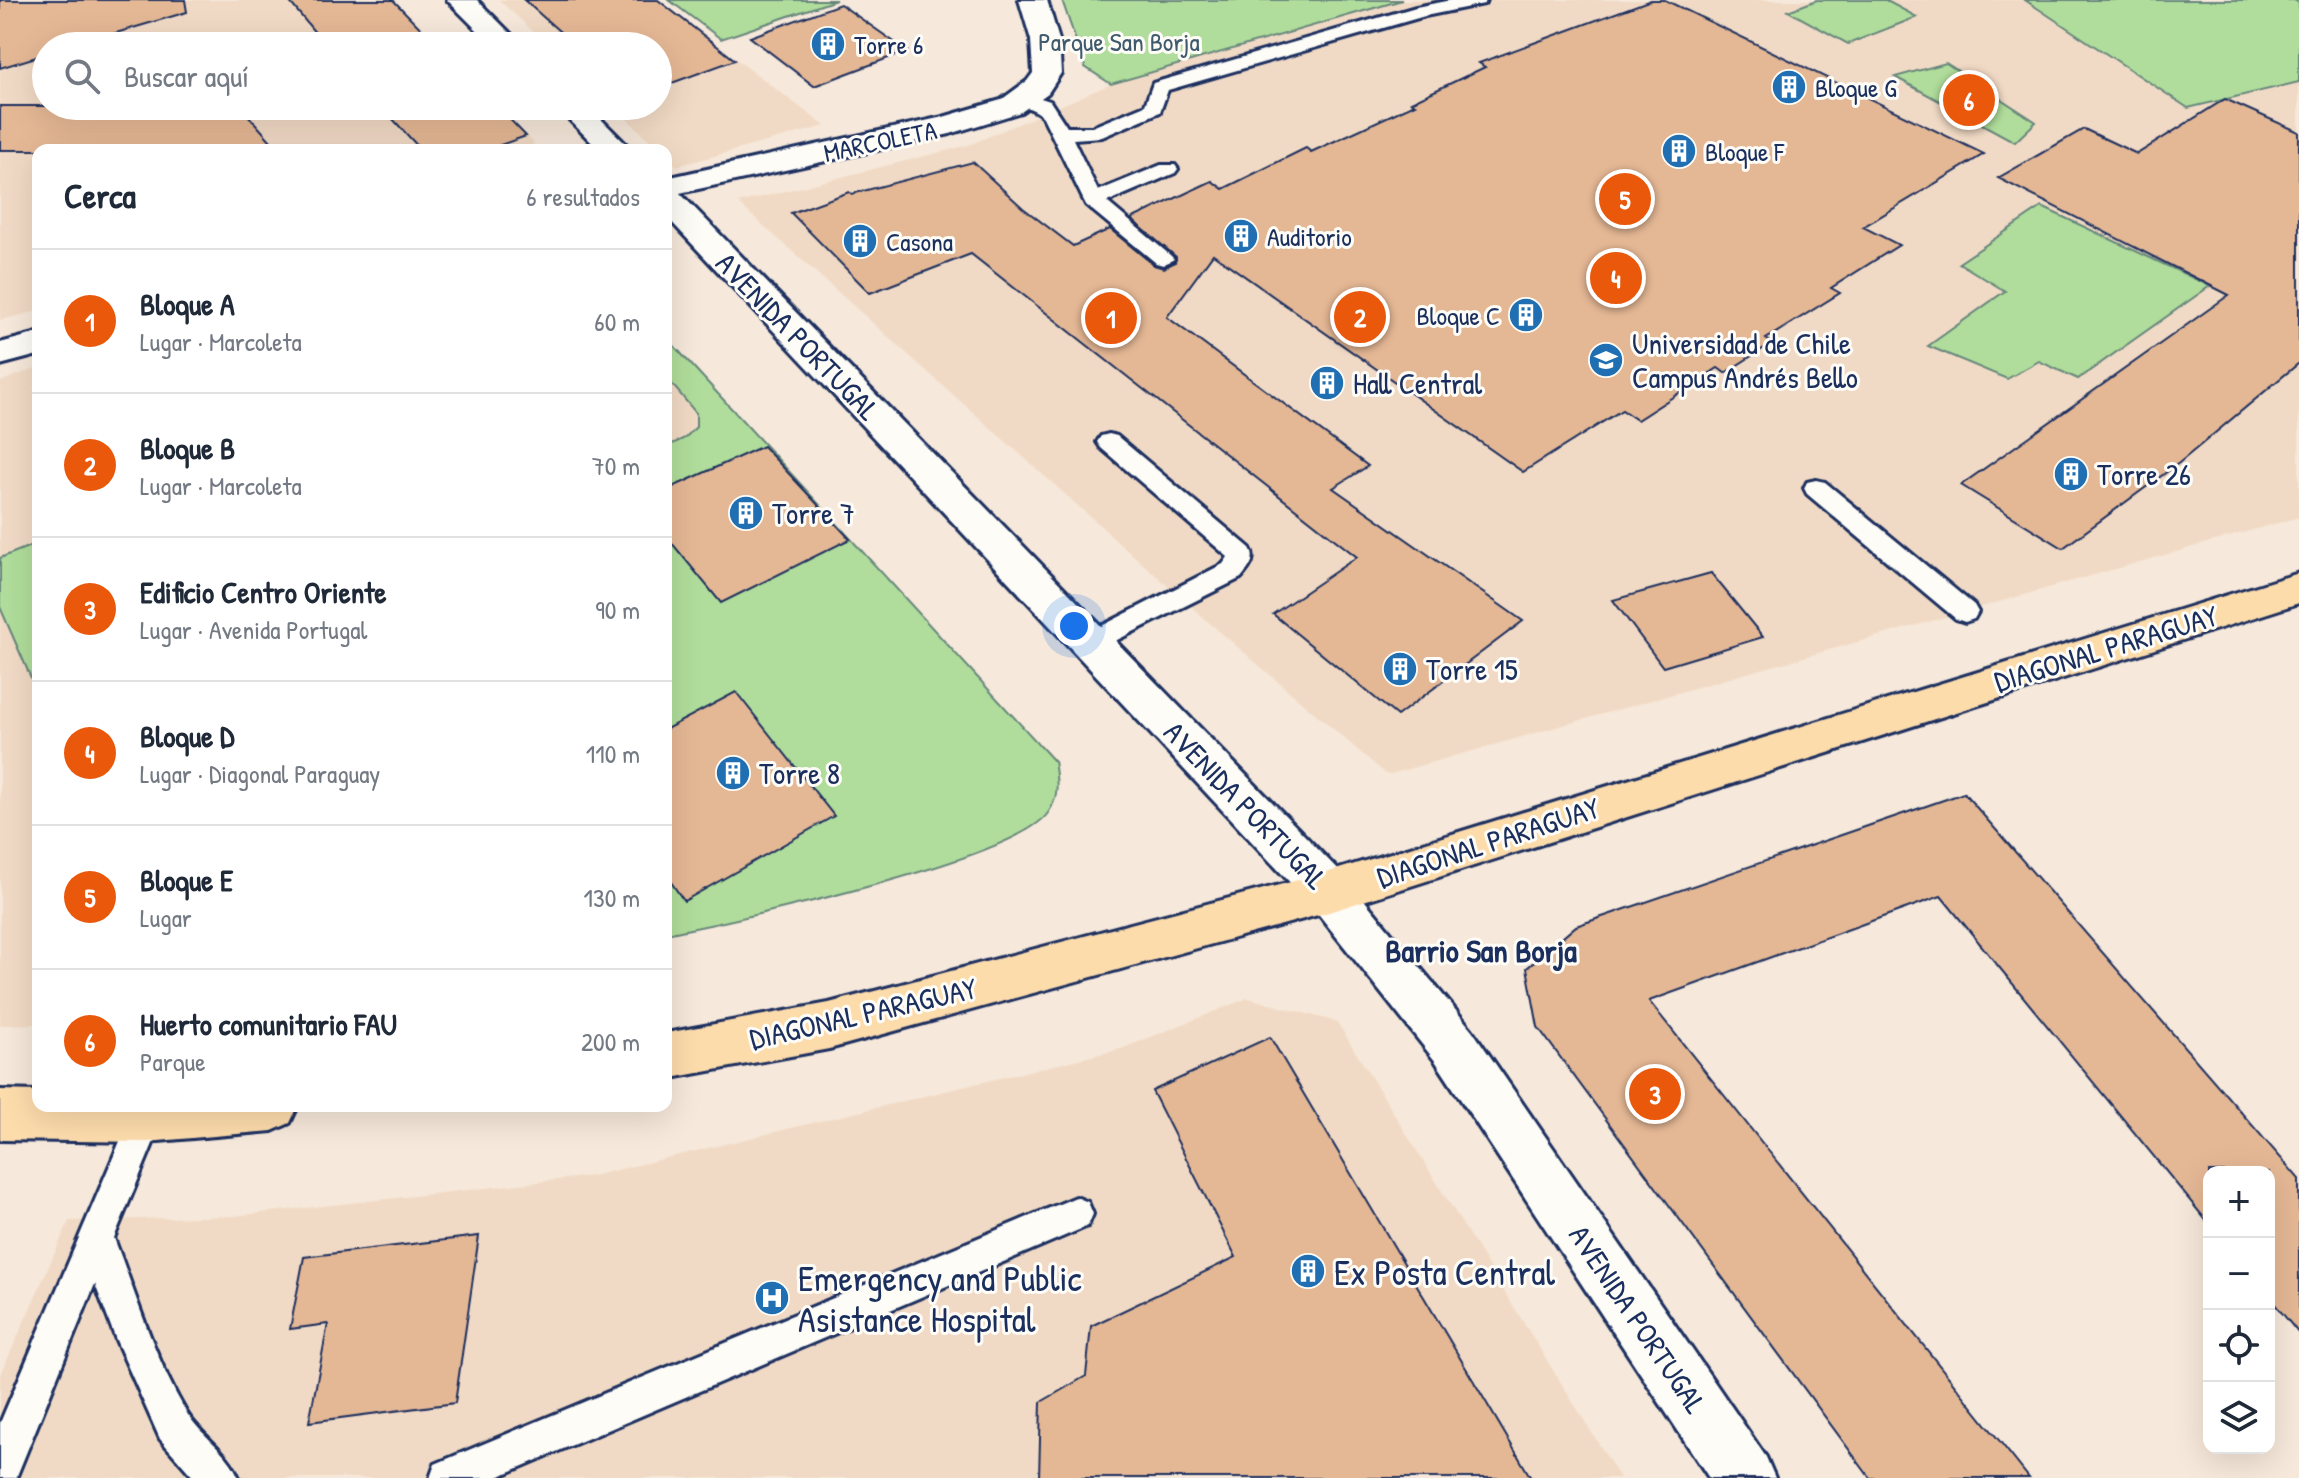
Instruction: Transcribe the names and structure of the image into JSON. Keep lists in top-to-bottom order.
{
  "streets": {
    "main road": ["MARCOLETA", "AVENIDA PORTUGAL", "DIAGONAL PARAGUAY"]
  },
  "crossings": [
    ["AVENIDA PORTUGAL", "DIAGONAL PARAGUAY"]
  ],
  "districts": ["Barrio San Borja"],
  "parks": ["Parque San Borja"],
  "places": {
    "building": [
      "Torre 6",
      "Bloque G",
      "Bloque F",
      "Auditorio",
      "Casona",
      "Bloque C",
      "Hall Central",
      "Torre 26",
      "Torre 7",
      "Torre 15",
      "Torre 8",
      "Ex Posta Central"
    ],
    "school or university": ["Universidad de Chile Campus Andrés Bello"],
    "hospital": ["Emergency and Public Asistance Hospital"]
  },
  "page": {
    "search": "Buscar aquí",
    "pins": [
      "6",
      "5",
      "4",
      "2",
      "1",
      "3"
    ],
    "heading": ["Cerca", "6 resultados"],
    "list": [
      {
        "mark": "1",
        "name": "Bloque A",
        "note": "Lugar · Marcoleta",
        "value": "60 m"
      },
      {
        "mark": "2",
        "name": "Bloque B",
        "note": "Lugar · Marcoleta",
        "value": "70 m"
      },
      {
        "mark": "3",
        "name": "Edificio Centro Oriente",
        "note": "Lugar · Avenida Portugal",
        "value": "90 m"
      },
      {
        "mark": "4",
        "name": "Bloque D",
        "note": "Lugar · Diagonal Paraguay",
        "value": "110 m"
      },
      {
        "mark": "5",
        "name": "Bloque E",
        "note": "Lugar",
        "value": "130 m"
      },
      {
        "mark": "6",
        "name": "Huerto comunitario FAU",
        "note": "Parque",
        "value": "200 m"
      }
    ],
    "map_buttons": ["+", "−"]
  }
}
